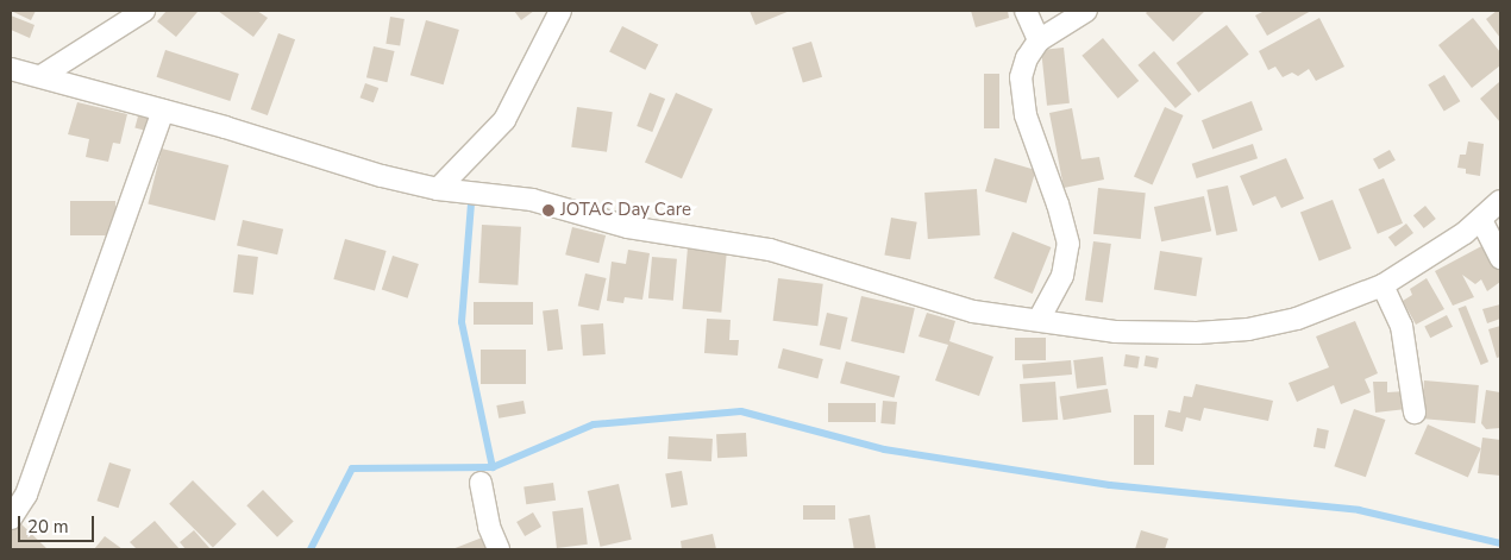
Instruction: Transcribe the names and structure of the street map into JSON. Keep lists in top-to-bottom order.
{
  "places": ["JOTAC Day Care"],
  "scale_bar": "20 m"
}
